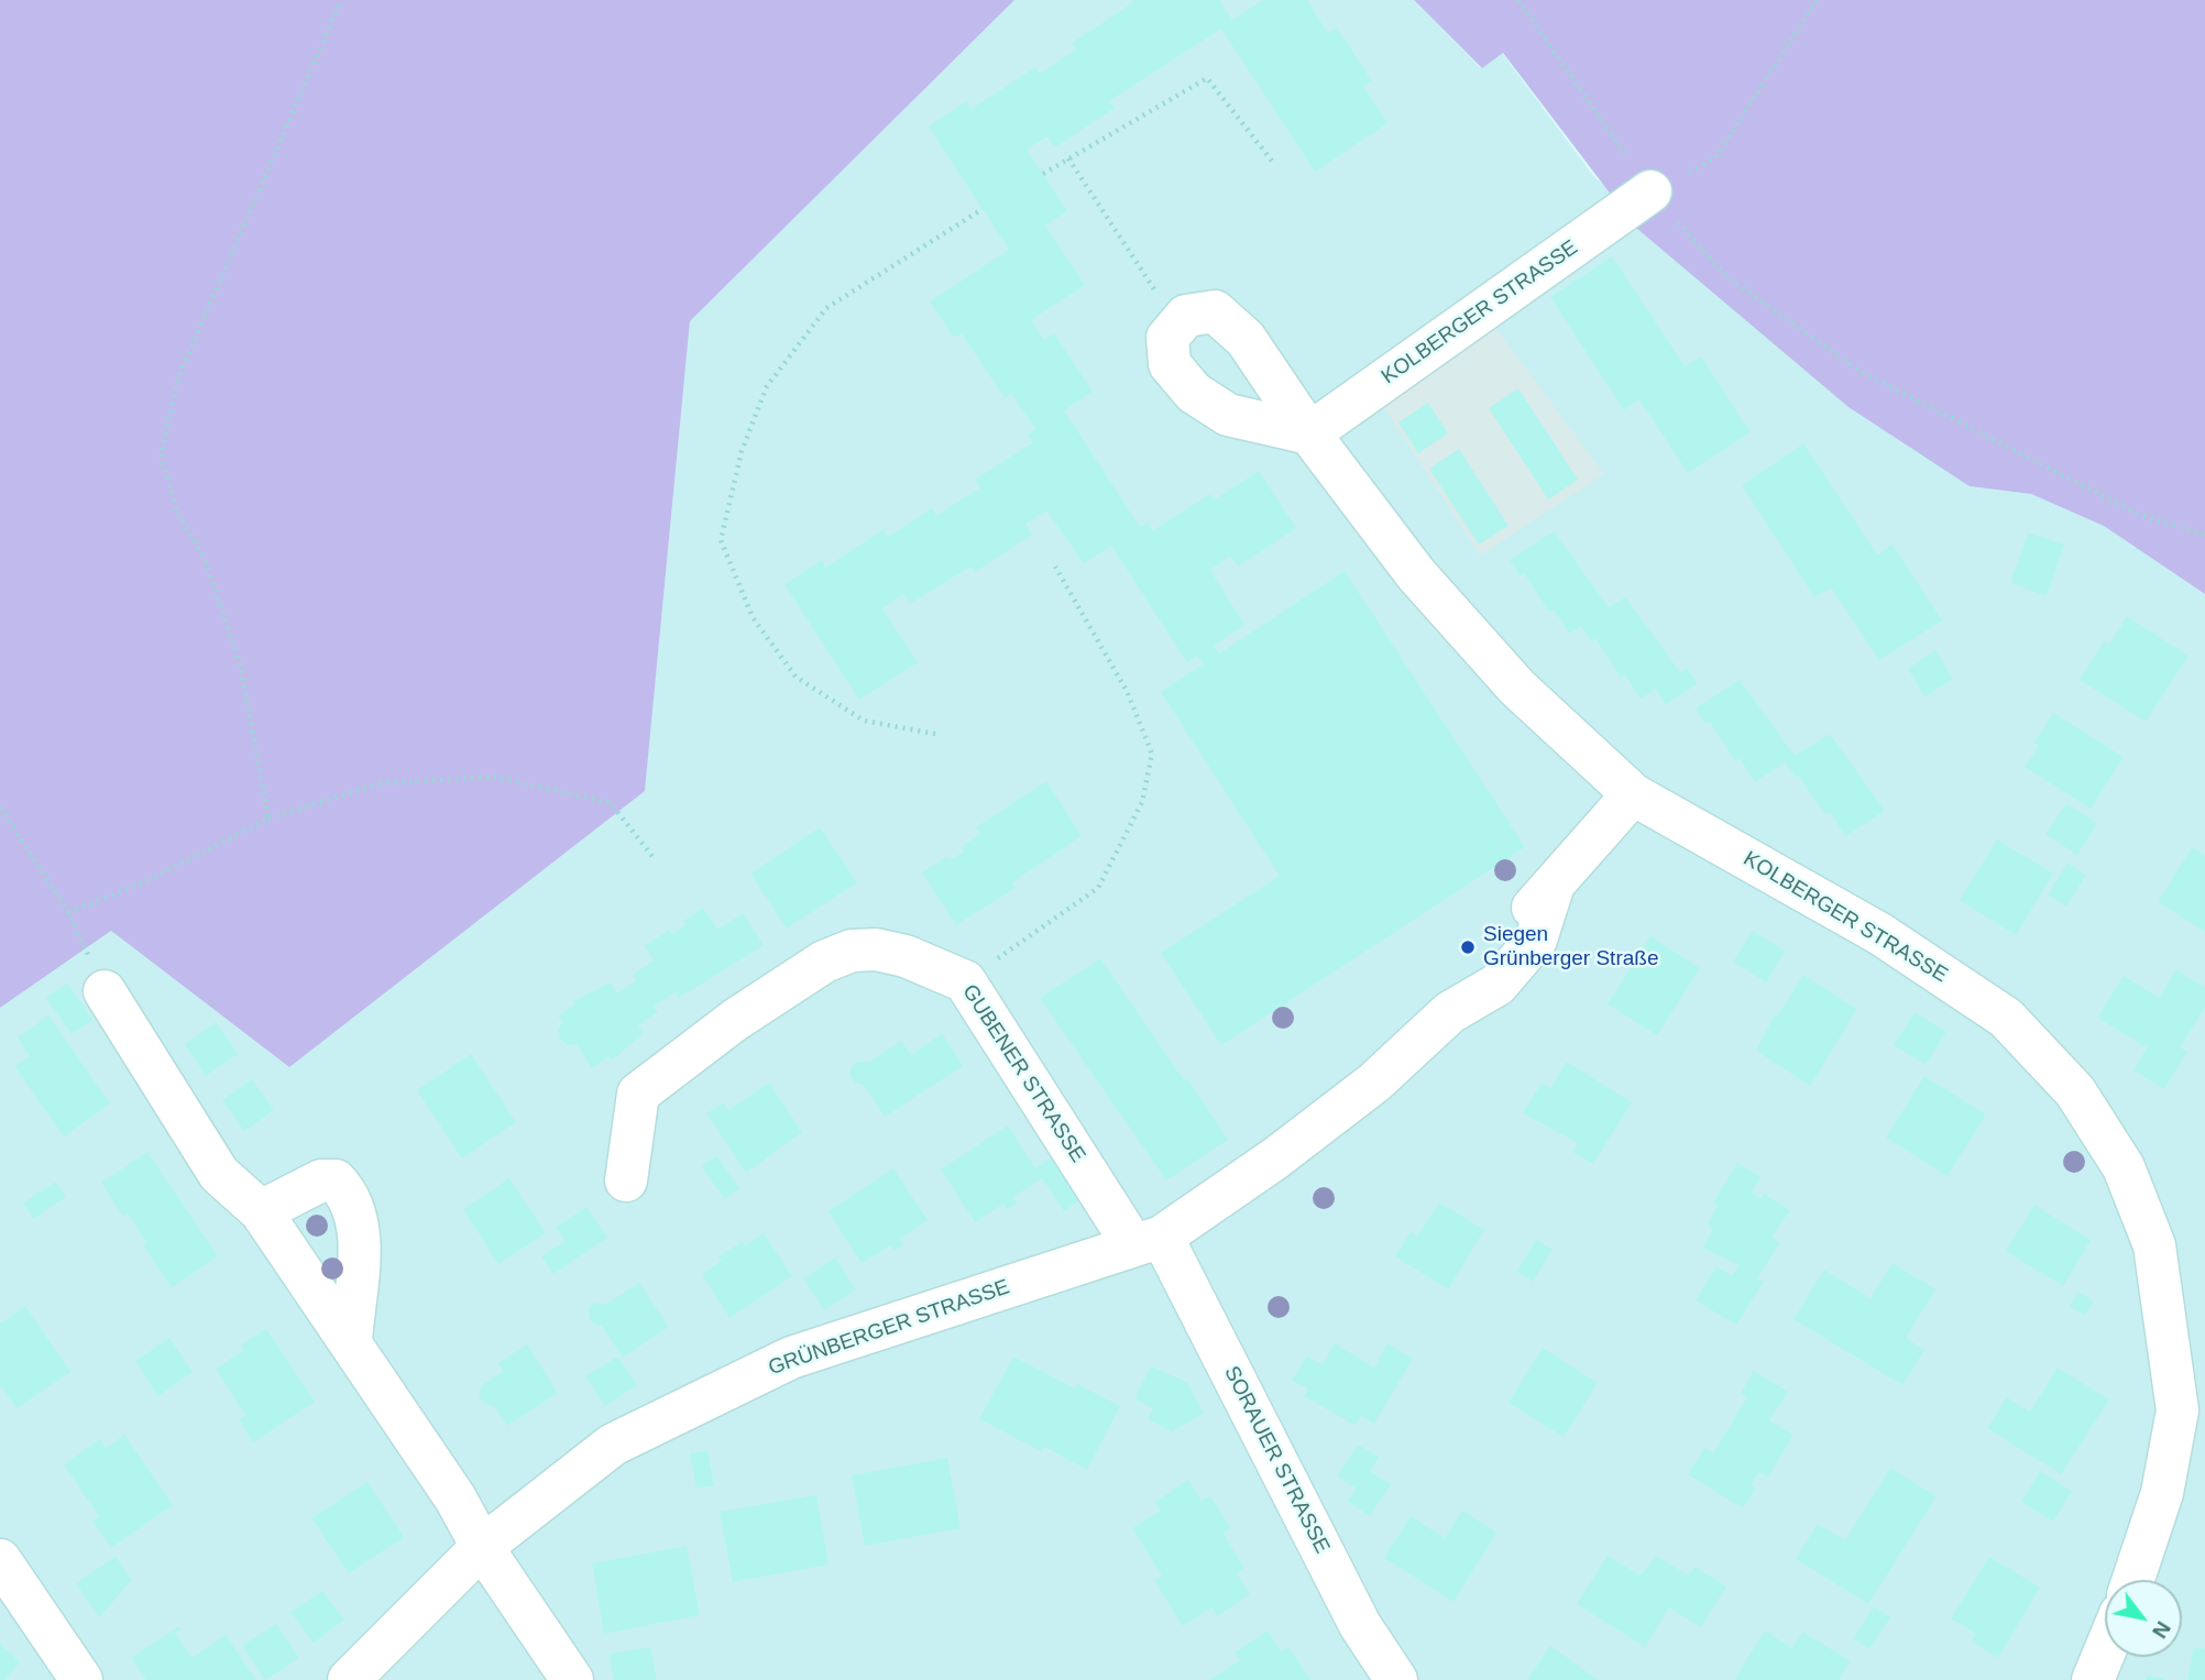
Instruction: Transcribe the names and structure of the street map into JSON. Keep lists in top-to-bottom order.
{
  "streets": {
    "street": [
      "KOLBERGER STRASSE",
      "GUBENER STRASSE",
      "GRÜNBERGER STRASSE",
      "SORAUER STRASSE"
    ]
  },
  "crossings": [
    ["KOLBERGER STRASSE", "GRÜNBERGER STRASSE"],
    ["GUBENER STRASSE", "GRÜNBERGER STRASSE"],
    ["GUBENER STRASSE", "SORAUER STRASSE"],
    ["GRÜNBERGER STRASSE", "SORAUER STRASSE"]
  ],
  "places": ["Siegen Grünberger Straße"],
  "north": "bottom right"
}
